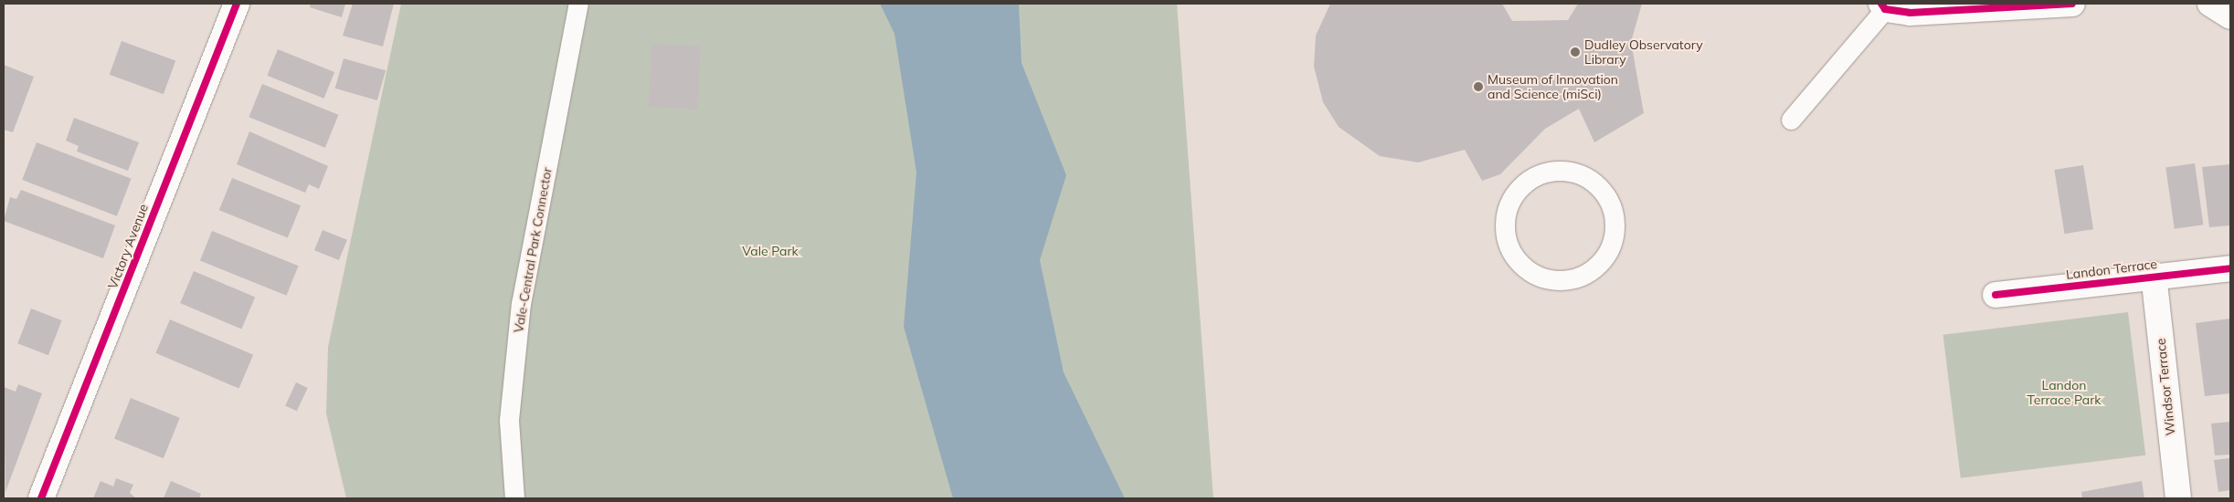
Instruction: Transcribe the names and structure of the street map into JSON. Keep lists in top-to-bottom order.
{
  "streets": {
    "street": ["Victory Avenue", "Landon Terrace", "Windsor Terrace"],
    "lane": ["Vale-Central Park Connector"]
  },
  "crossings": [
    ["Landon Terrace", "Windsor Terrace"]
  ],
  "parks": ["Vale Park", "Landon Terrace Park"],
  "places": ["Dudley Observatory Library", "Museum of Innovation and Science (miSci)"]
}
